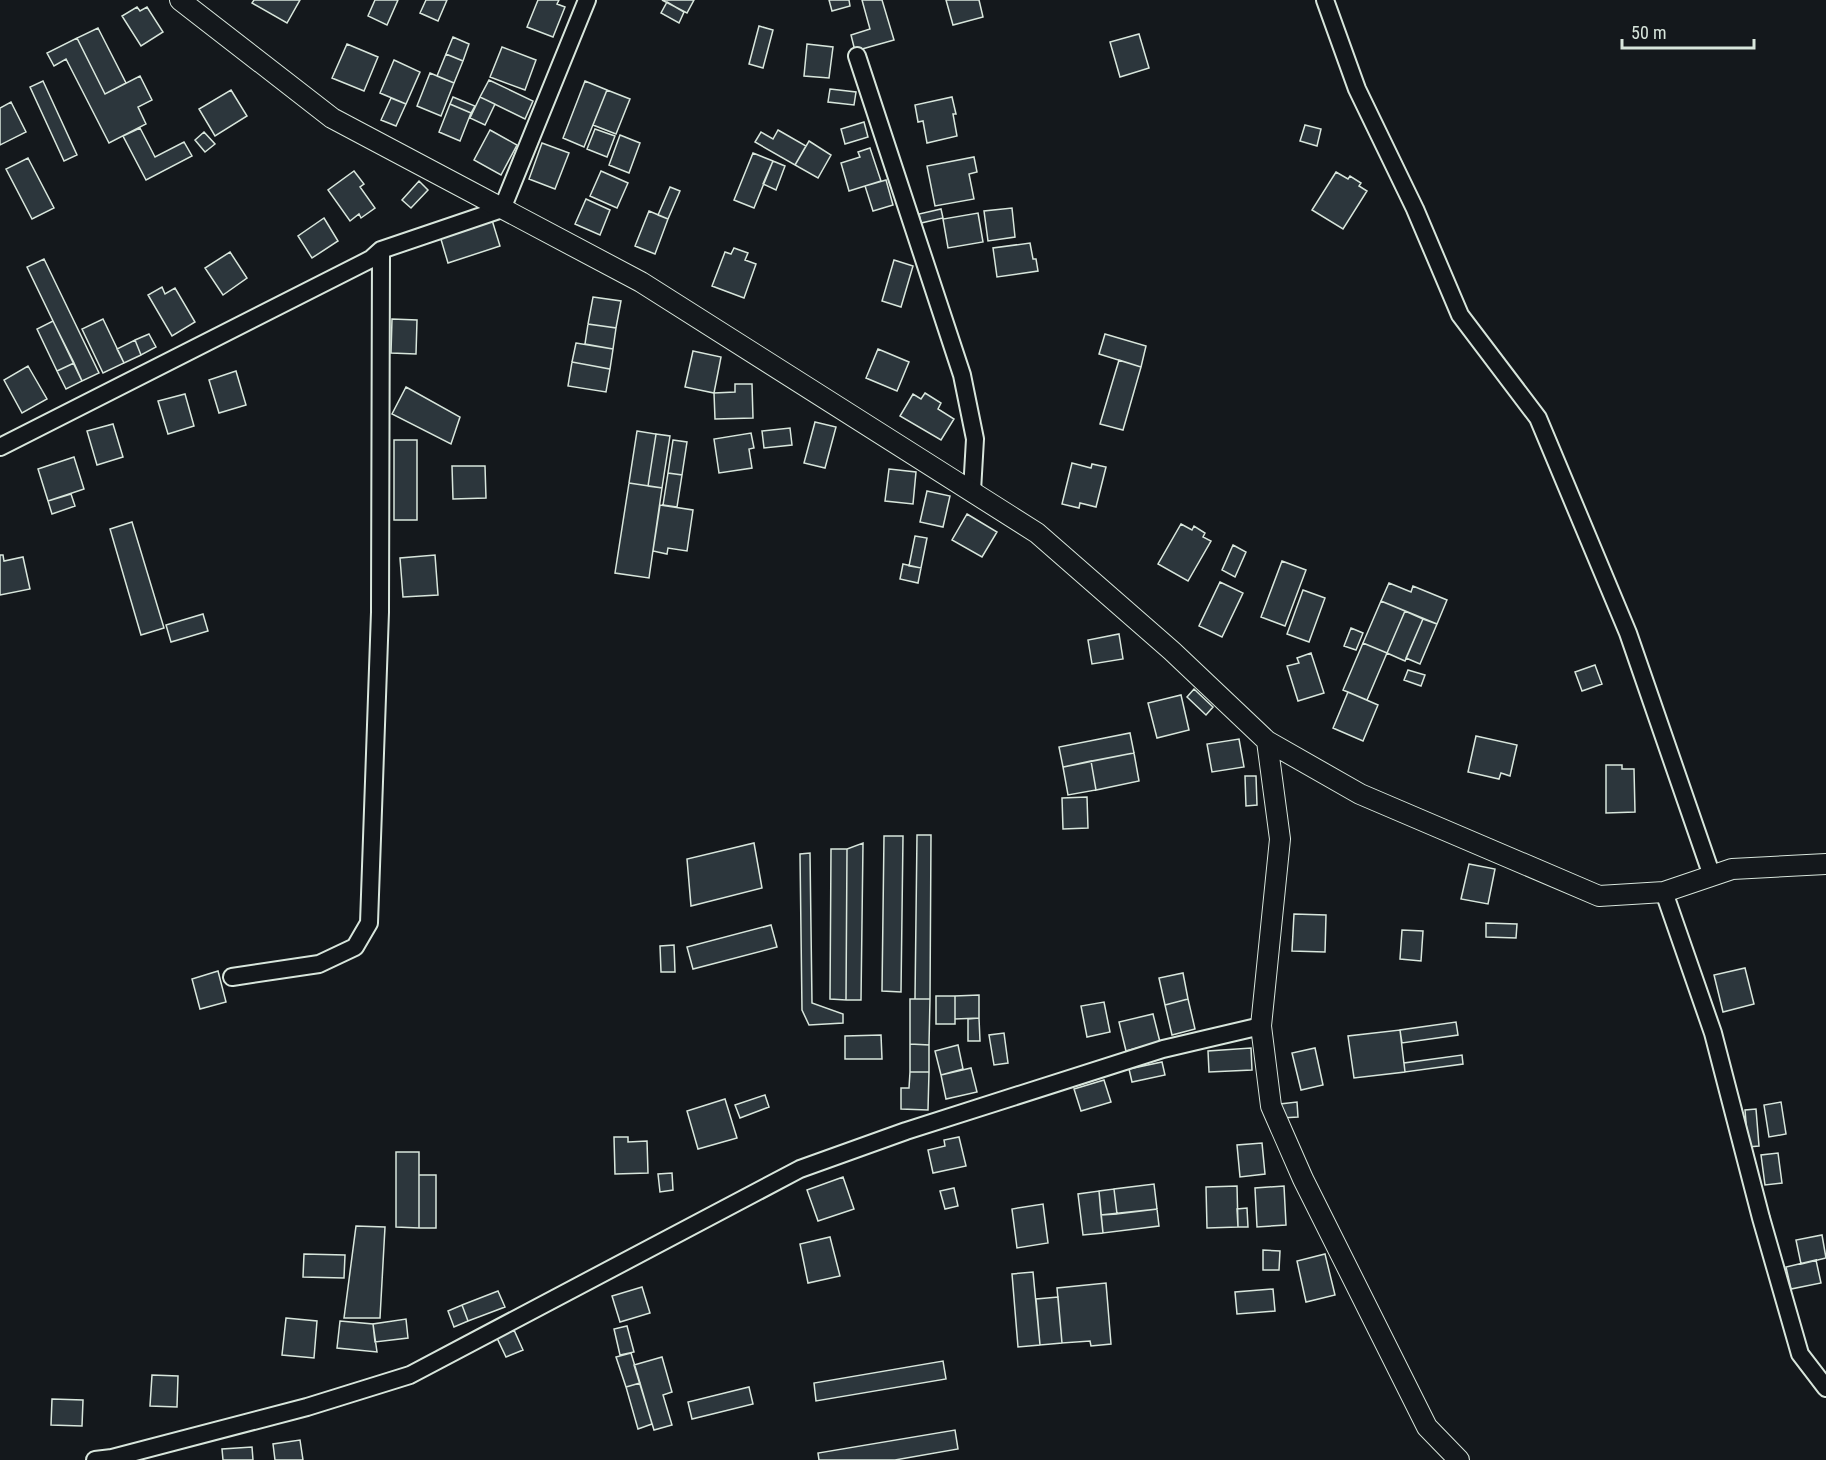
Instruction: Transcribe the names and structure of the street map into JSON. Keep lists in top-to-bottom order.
{
  "scale_bar": "50 m"
}
